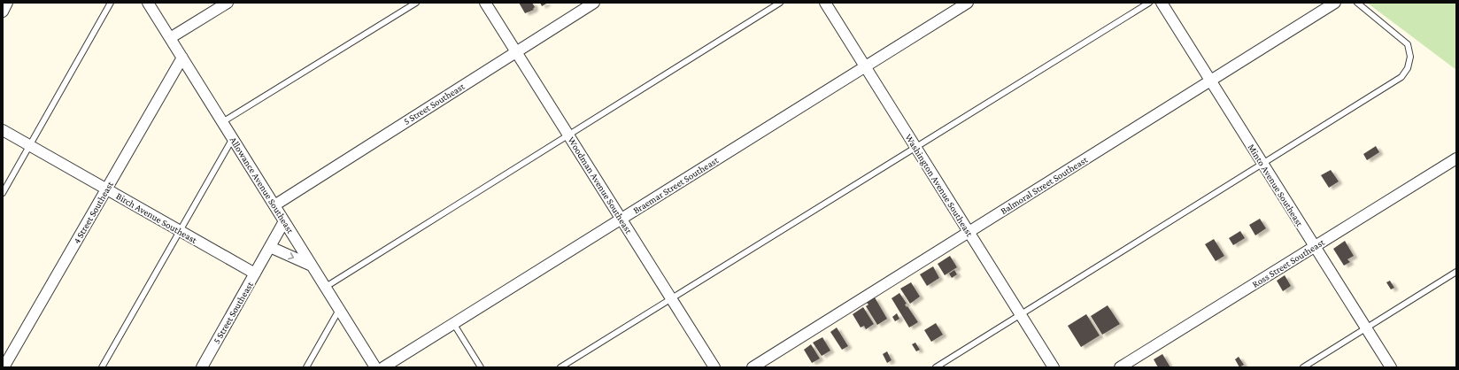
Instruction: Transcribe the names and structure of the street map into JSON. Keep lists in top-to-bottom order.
{
  "streets": {
    "street": [
      "5 Street Southeast",
      "Allowance Avenue Southeast",
      "Woodman Avenue Southeast",
      "Braemar Street Southeast",
      "Washington Avenue Southeast",
      "Balmoral Street Southeast",
      "Minto Avenue Southeast",
      "4 Street Southeast",
      "Birch Avenue Southeast",
      "Ross Street Southeast"
    ]
  },
  "crossings": [
    ["5 Street Southeast", "Allowance Avenue Southeast"],
    ["5 Street Southeast", "Woodman Avenue Southeast"],
    ["5 Street Southeast", "Birch Avenue Southeast"],
    ["Allowance Avenue Southeast", "4 Street Southeast"],
    ["Woodman Avenue Southeast", "Braemar Street Southeast"],
    ["Braemar Street Southeast", "Washington Avenue Southeast"],
    ["Washington Avenue Southeast", "Balmoral Street Southeast"],
    ["Balmoral Street Southeast", "Minto Avenue Southeast"],
    ["Minto Avenue Southeast", "Ross Street Southeast"],
    ["4 Street Southeast", "Birch Avenue Southeast"]
  ]
}
